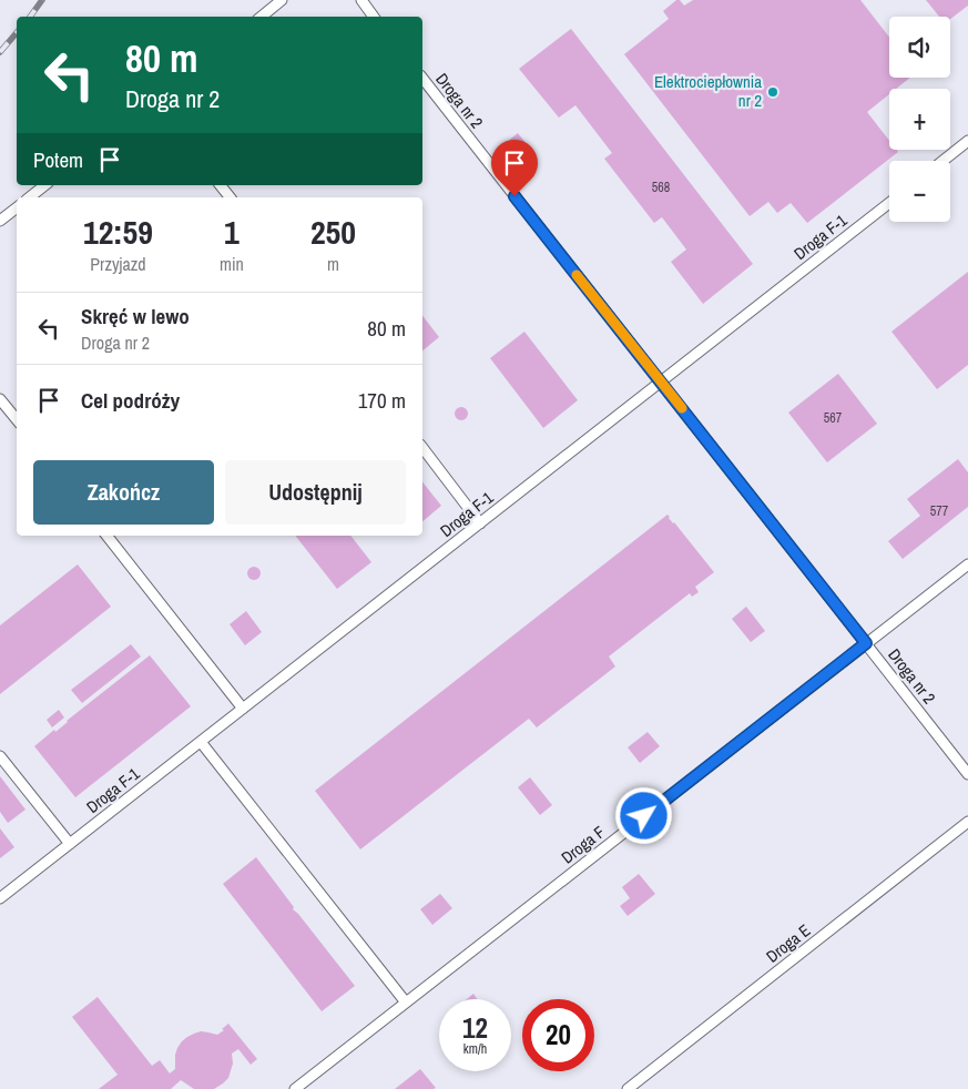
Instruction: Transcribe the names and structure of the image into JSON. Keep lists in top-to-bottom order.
{
  "streets": {
    "lane": [
      "Droga nr 2",
      "Droga F-1",
      "Droga F",
      "Droga E"
    ]
  },
  "crossings": [
    ["Droga nr 2", "Droga F-1"],
    ["Droga nr 2", "Droga F"]
  ],
  "places": ["Elektrociepłownia nr 2"],
  "house_numbers": ["568", "567", "577"],
  "page": {
    "map_buttons": ["+", "−"],
    "turn": ["80 m", "Droga nr 2"],
    "then": "Potem",
    "eta": [
      "12:59",
      "Przyjazd",
      "1",
      "min",
      "250",
      "m"
    ],
    "list": [
      {
        "name": "Skręć w lewo",
        "note": "Droga nr 2",
        "value": "80 m"
      },
      {
        "name": "Cel podróży",
        "value": "170 m"
      }
    ],
    "buttons": ["Zakończ", "Udostępnij"],
    "speed": "12 km/h",
    "limit": "20"
  }
}
